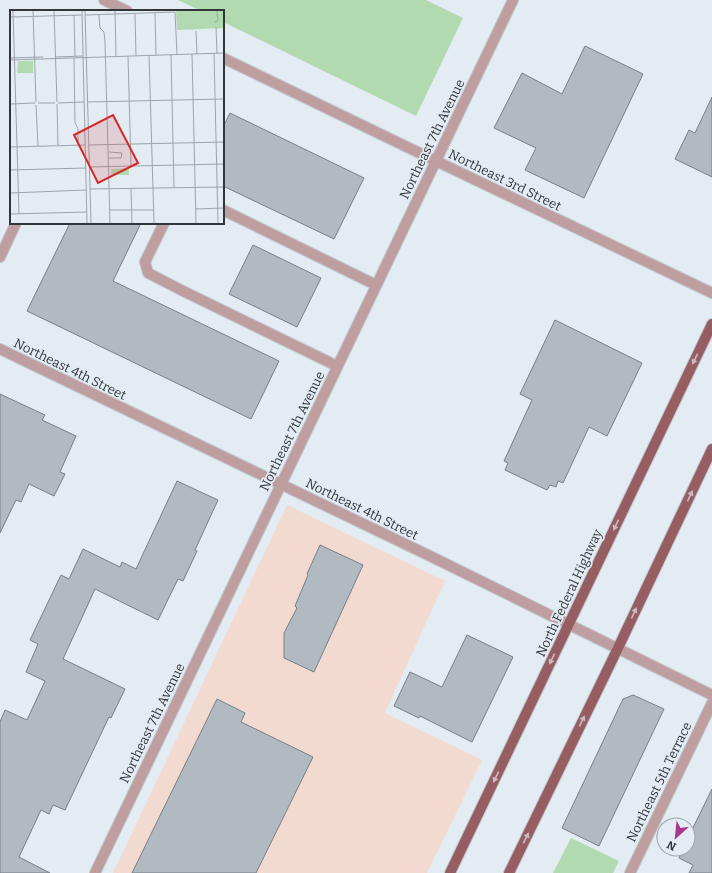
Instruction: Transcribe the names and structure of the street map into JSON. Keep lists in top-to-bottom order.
{
  "streets": {
    "main road": ["North Federal Highway"],
    "street": [
      "Northeast 7th Avenue",
      "Northeast 3rd Street",
      "Northeast 4th Street",
      "Northeast 5th Terrace"
    ]
  },
  "crossings": [
    ["Northeast 7th Avenue", "Northeast 3rd Street"],
    ["Northeast 7th Avenue", "Northeast 4th Street"],
    ["Northeast 4th Street", "North Federal Highway"]
  ],
  "north": "bottom left"
}
